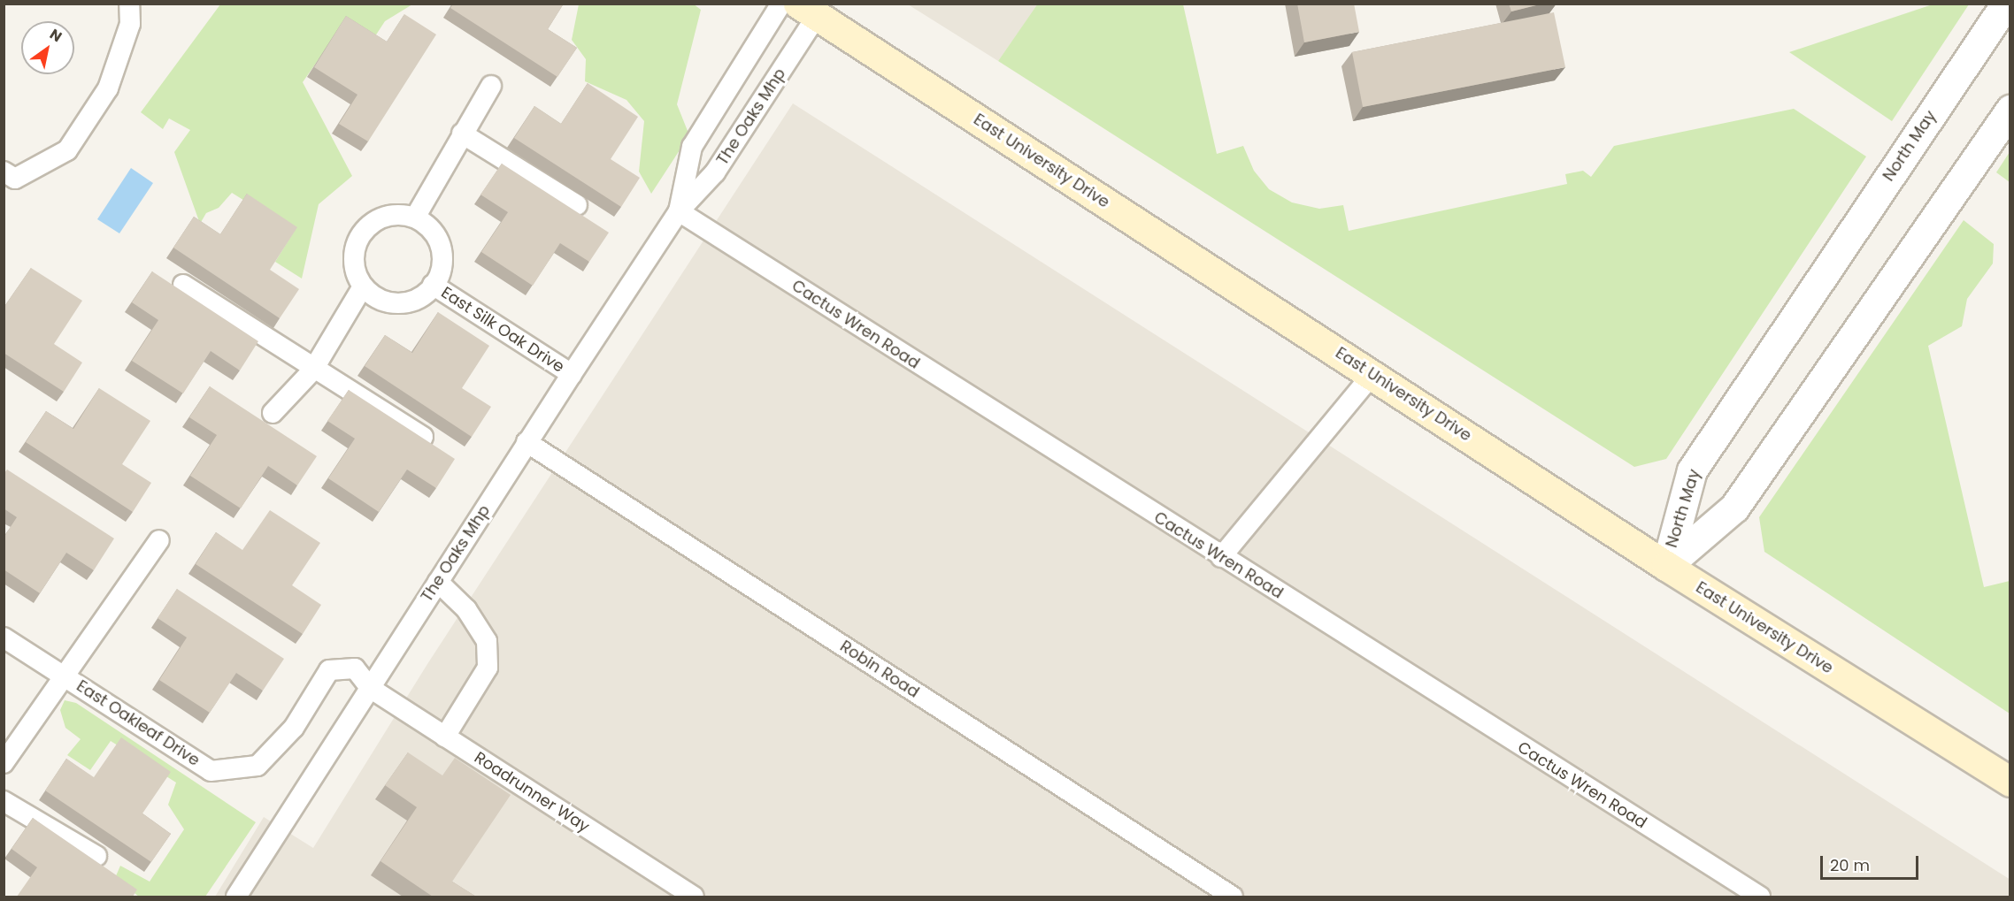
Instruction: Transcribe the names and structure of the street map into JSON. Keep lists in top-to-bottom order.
{
  "streets": {
    "main road": ["East University Drive"],
    "street": ["North May"],
    "lane": [
      "The Oaks Mhp",
      "Cactus Wren Road",
      "East Silk Oak Drive",
      "Robin Road",
      "East Oakleaf Drive",
      "Roadrunner Way"
    ]
  },
  "crossings": [
    ["The Oaks Mhp", "East University Drive"],
    ["The Oaks Mhp", "Cactus Wren Road"],
    ["The Oaks Mhp", "East Silk Oak Drive"],
    ["The Oaks Mhp", "Robin Road"],
    ["The Oaks Mhp", "Roadrunner Way"],
    ["North May", "East University Drive"],
    ["East Oakleaf Drive", "Roadrunner Way"]
  ],
  "scale_bar": "20 m",
  "north": "top right"
}
